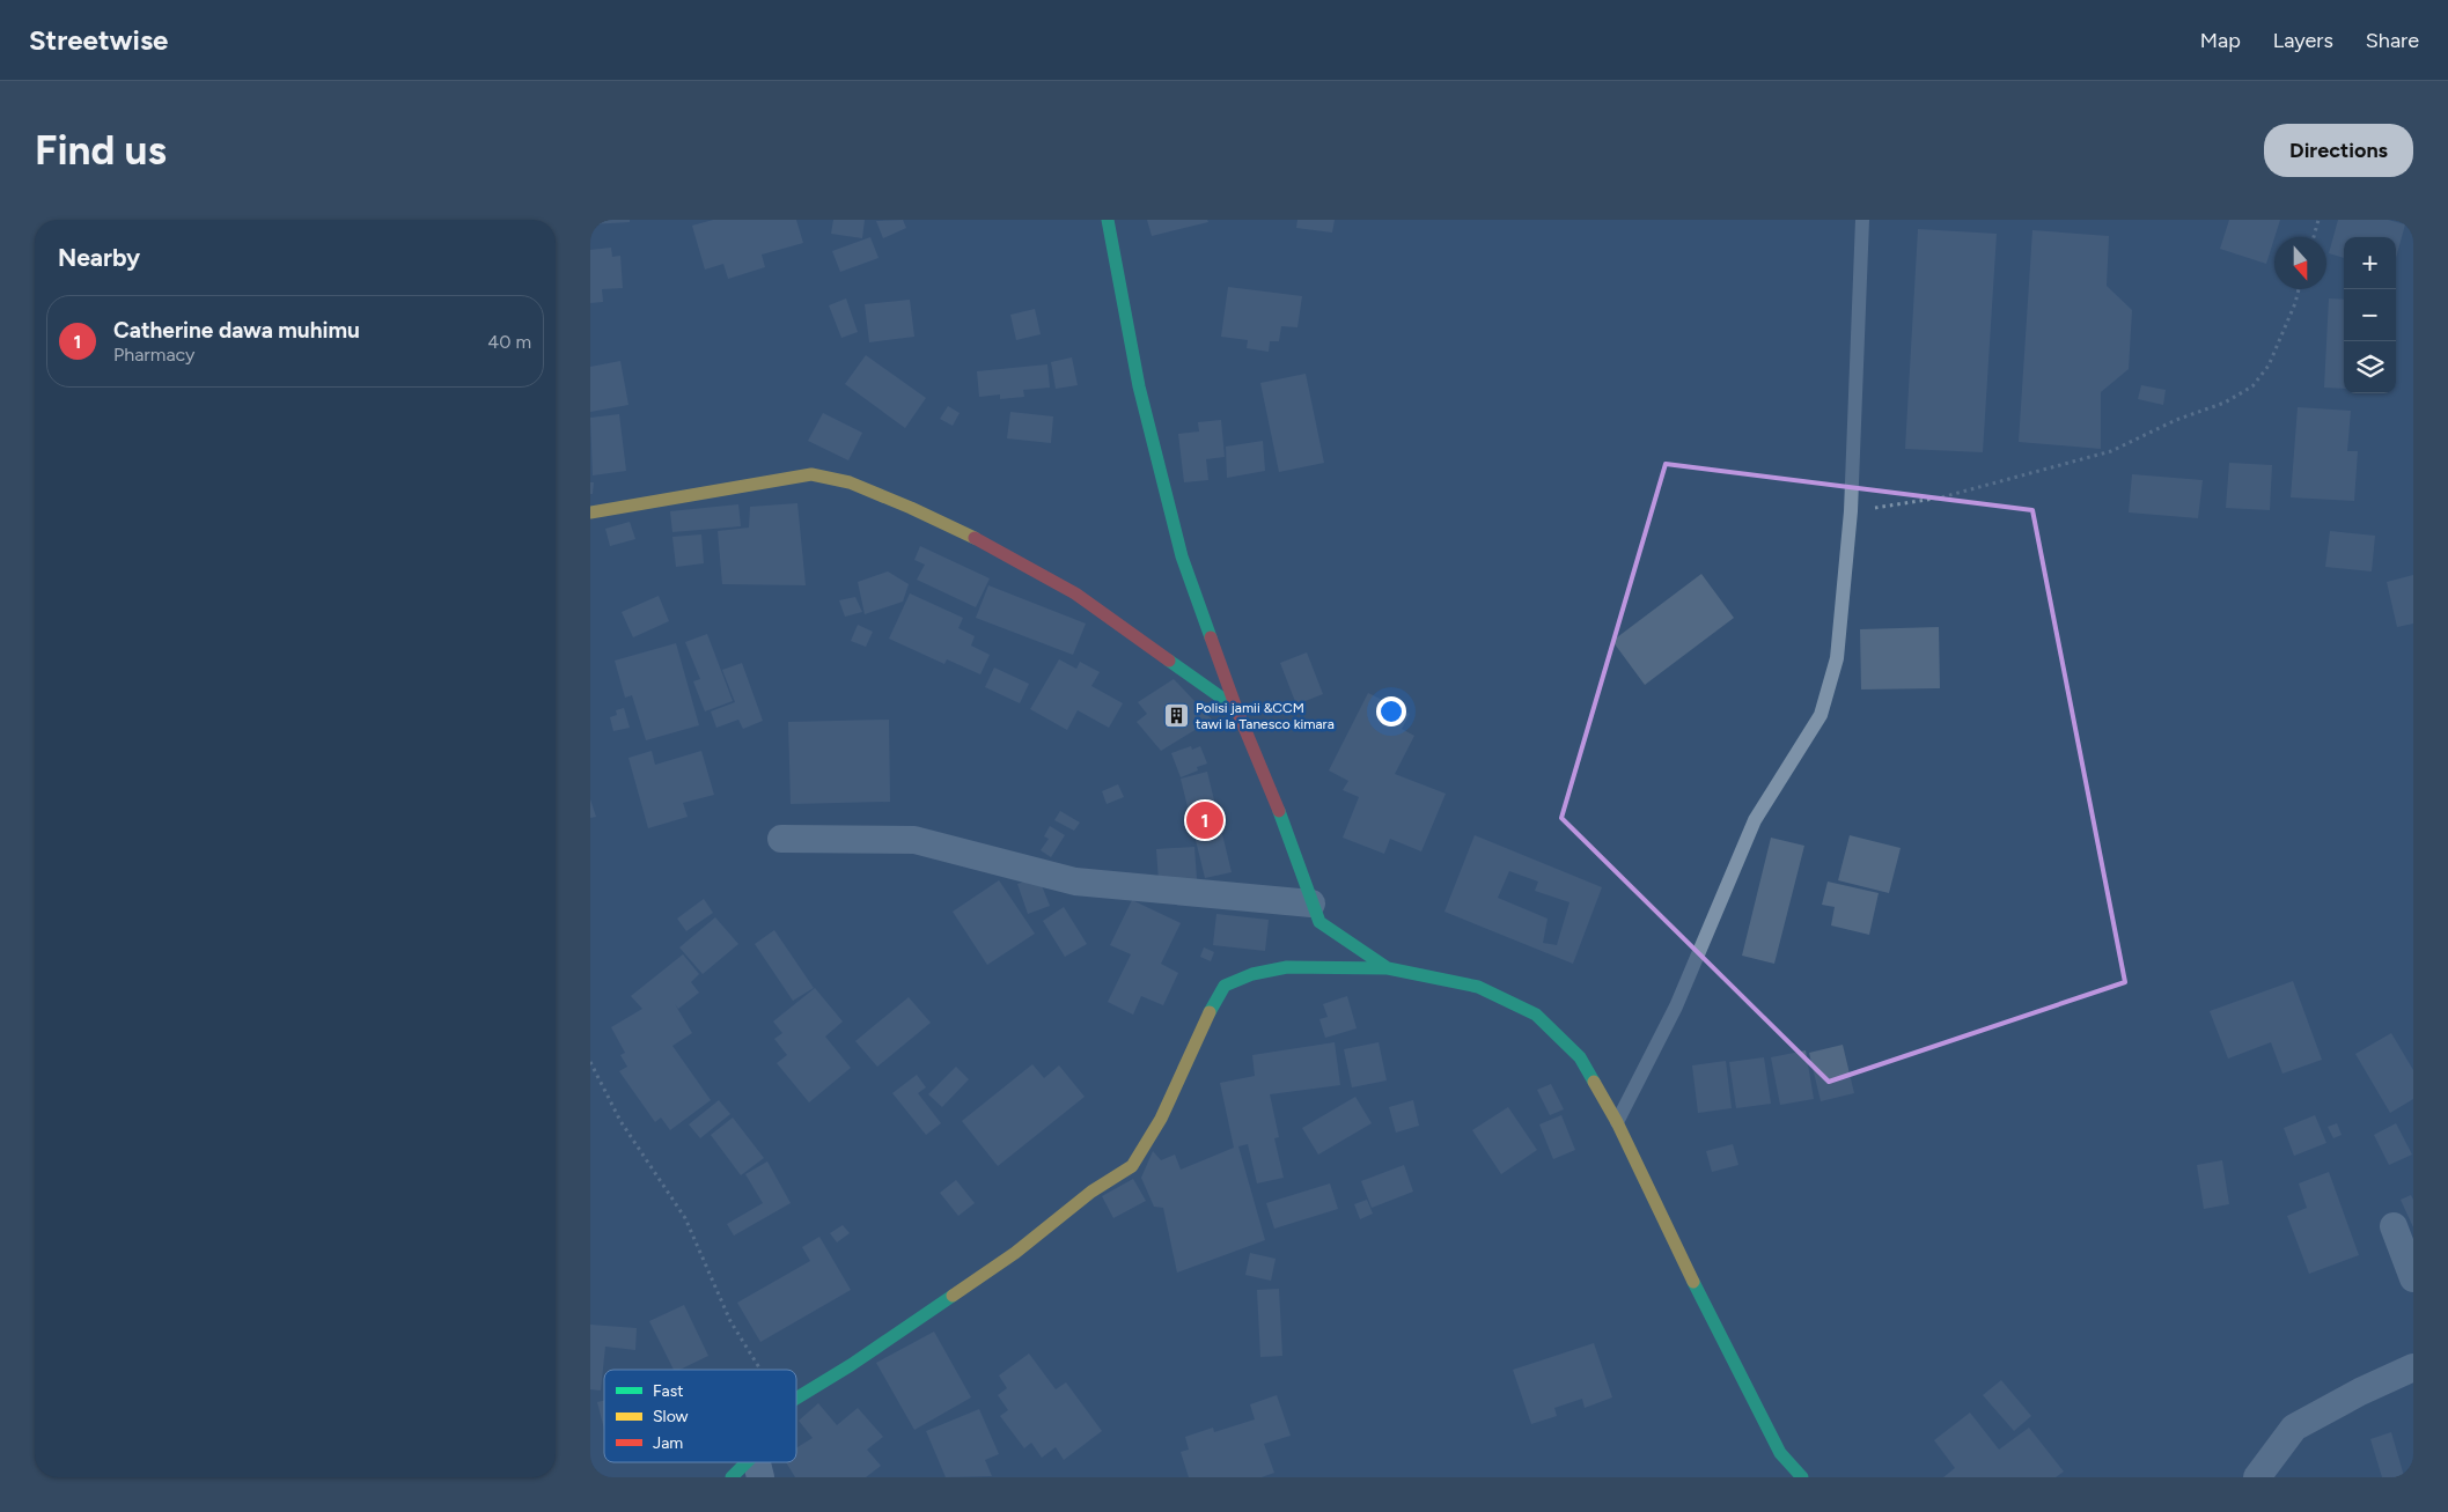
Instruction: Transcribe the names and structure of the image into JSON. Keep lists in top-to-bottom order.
{
  "places": {
    "building": ["Polisi jamii &CCM tawi la Tanesco kimara"]
  },
  "legend": ["Fast", "Slow", "Jam"],
  "north": "bottom",
  "page": {
    "header": "Streetwise",
    "nav": ["Map", "Layers", "Share"],
    "buttons": "Directions",
    "title": "Find us",
    "heading": "Nearby",
    "map_buttons": ["+", "−"],
    "list": [
      {
        "mark": "1",
        "name": "Catherine dawa muhimu",
        "note": "Pharmacy",
        "value": "40 m"
      }
    ],
    "pins": "1"
  }
}
